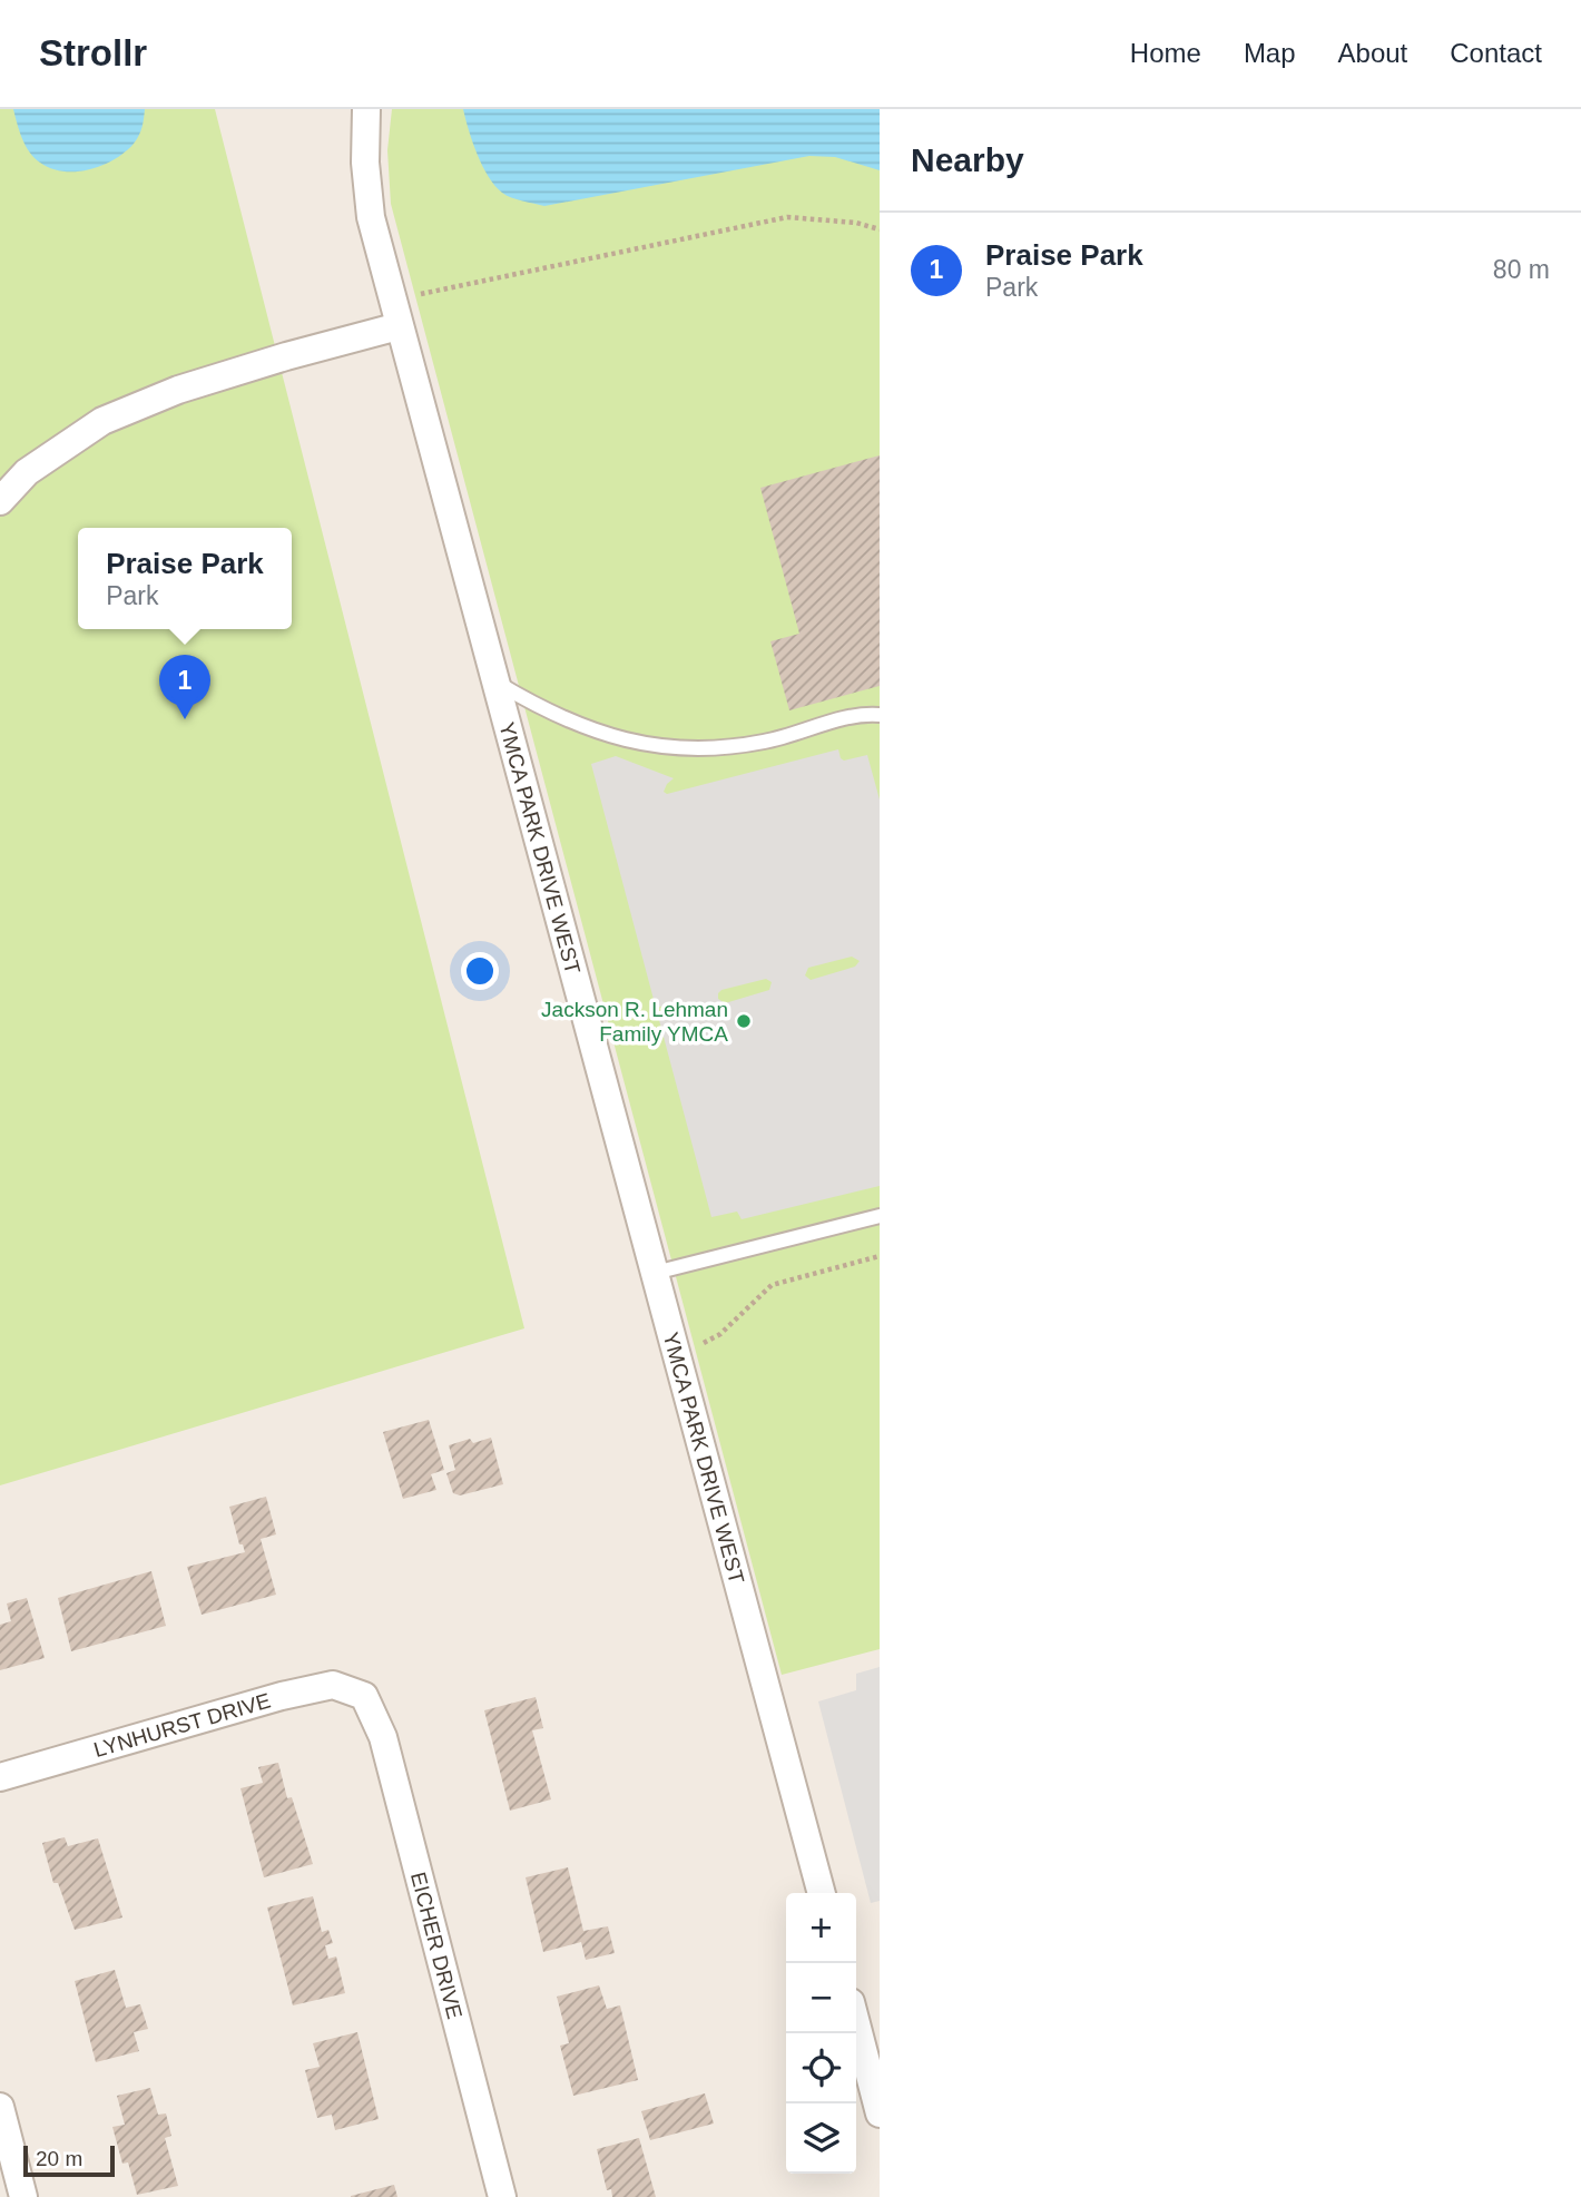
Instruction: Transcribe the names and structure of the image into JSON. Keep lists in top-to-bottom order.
{
  "streets": {
    "street": ["YMCA PARK DRIVE WEST", "LYNHURST DRIVE", "EICHER DRIVE"]
  },
  "crossings": [
    ["LYNHURST DRIVE", "EICHER DRIVE"]
  ],
  "places": ["Jackson R. Lehman Family YMCA"],
  "scale_bar": "20 m",
  "page": {
    "header": "Strollr",
    "nav": [
      "Home",
      "Map",
      "About",
      "Contact"
    ],
    "heading": "Nearby",
    "list": [
      {
        "mark": "1",
        "name": "Praise Park",
        "note": "Park",
        "value": "80 m"
      }
    ],
    "popup": ["Praise Park", "Park"],
    "pins": "1",
    "map_buttons": ["+", "−"],
    "scale": "20 m"
  }
}
